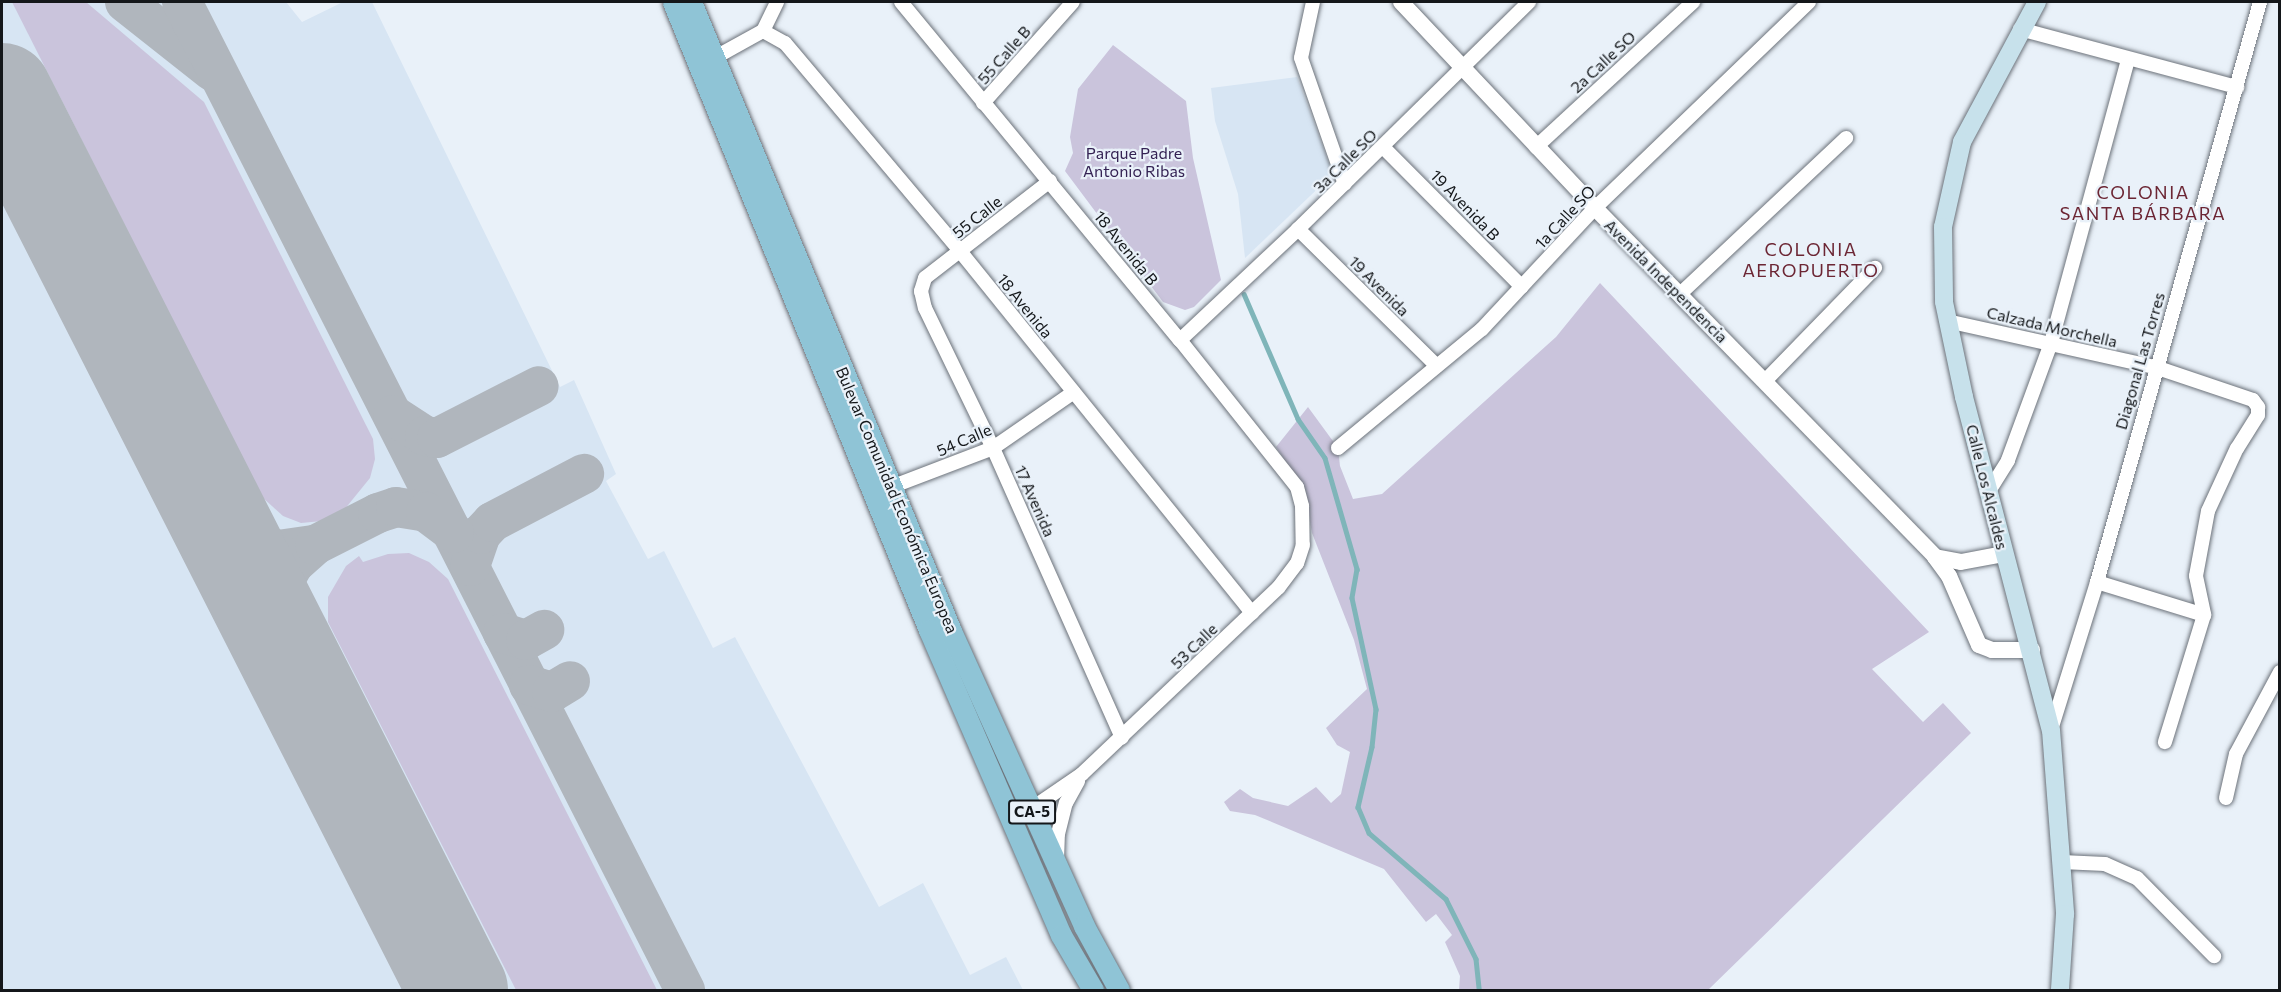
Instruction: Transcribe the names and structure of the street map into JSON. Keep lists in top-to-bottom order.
{
  "streets": {
    "main road": ["Calle Los Alcaldes", "Bulevar Comunidad Económica Europea", "CA-5"],
    "street": [
      "55 Calle B",
      "2a Calle SO",
      "3a Calle SO",
      "19 Avenida B",
      "55 Calle",
      "1a Calle SO",
      "18 Avenida B",
      "Avenida Independencia",
      "19 Avenida",
      "18 Avenida",
      "Calzada Morchella",
      "Diagonal Las Torres",
      "54 Calle",
      "17 Avenida",
      "53 Calle"
    ]
  },
  "crossings": [
    ["55 Calle B", "18 Avenida B"],
    ["2a Calle SO", "Avenida Independencia"],
    ["3a Calle SO", "19 Avenida B"],
    ["3a Calle SO", "18 Avenida B"],
    ["3a Calle SO", "Avenida Independencia"],
    ["3a Calle SO", "19 Avenida"],
    ["19 Avenida B", "1a Calle SO"],
    ["55 Calle", "18 Avenida B"],
    ["55 Calle", "18 Avenida"],
    ["55 Calle", "17 Avenida"],
    ["1a Calle SO", "Avenida Independencia"],
    ["1a Calle SO", "19 Avenida"],
    ["18 Avenida B", "53 Calle"],
    ["Avenida Independencia", "Calle Los Alcaldes"],
    ["18 Avenida", "54 Calle"],
    ["18 Avenida", "53 Calle"],
    ["Calzada Morchella", "Diagonal Las Torres"],
    ["Calzada Morchella", "Calle Los Alcaldes"],
    ["Diagonal Las Torres", "Calle Los Alcaldes"],
    ["54 Calle", "Bulevar Comunidad Económica Europea"],
    ["54 Calle", "17 Avenida"],
    ["Bulevar Comunidad Económica Europea", "53 Calle"],
    ["17 Avenida", "53 Calle"]
  ],
  "districts": ["COLONIA SANTA BÁRBARA", "COLONIA AEROPUERTO"],
  "parks": ["Parque Padre Antonio Ribas"]
}
